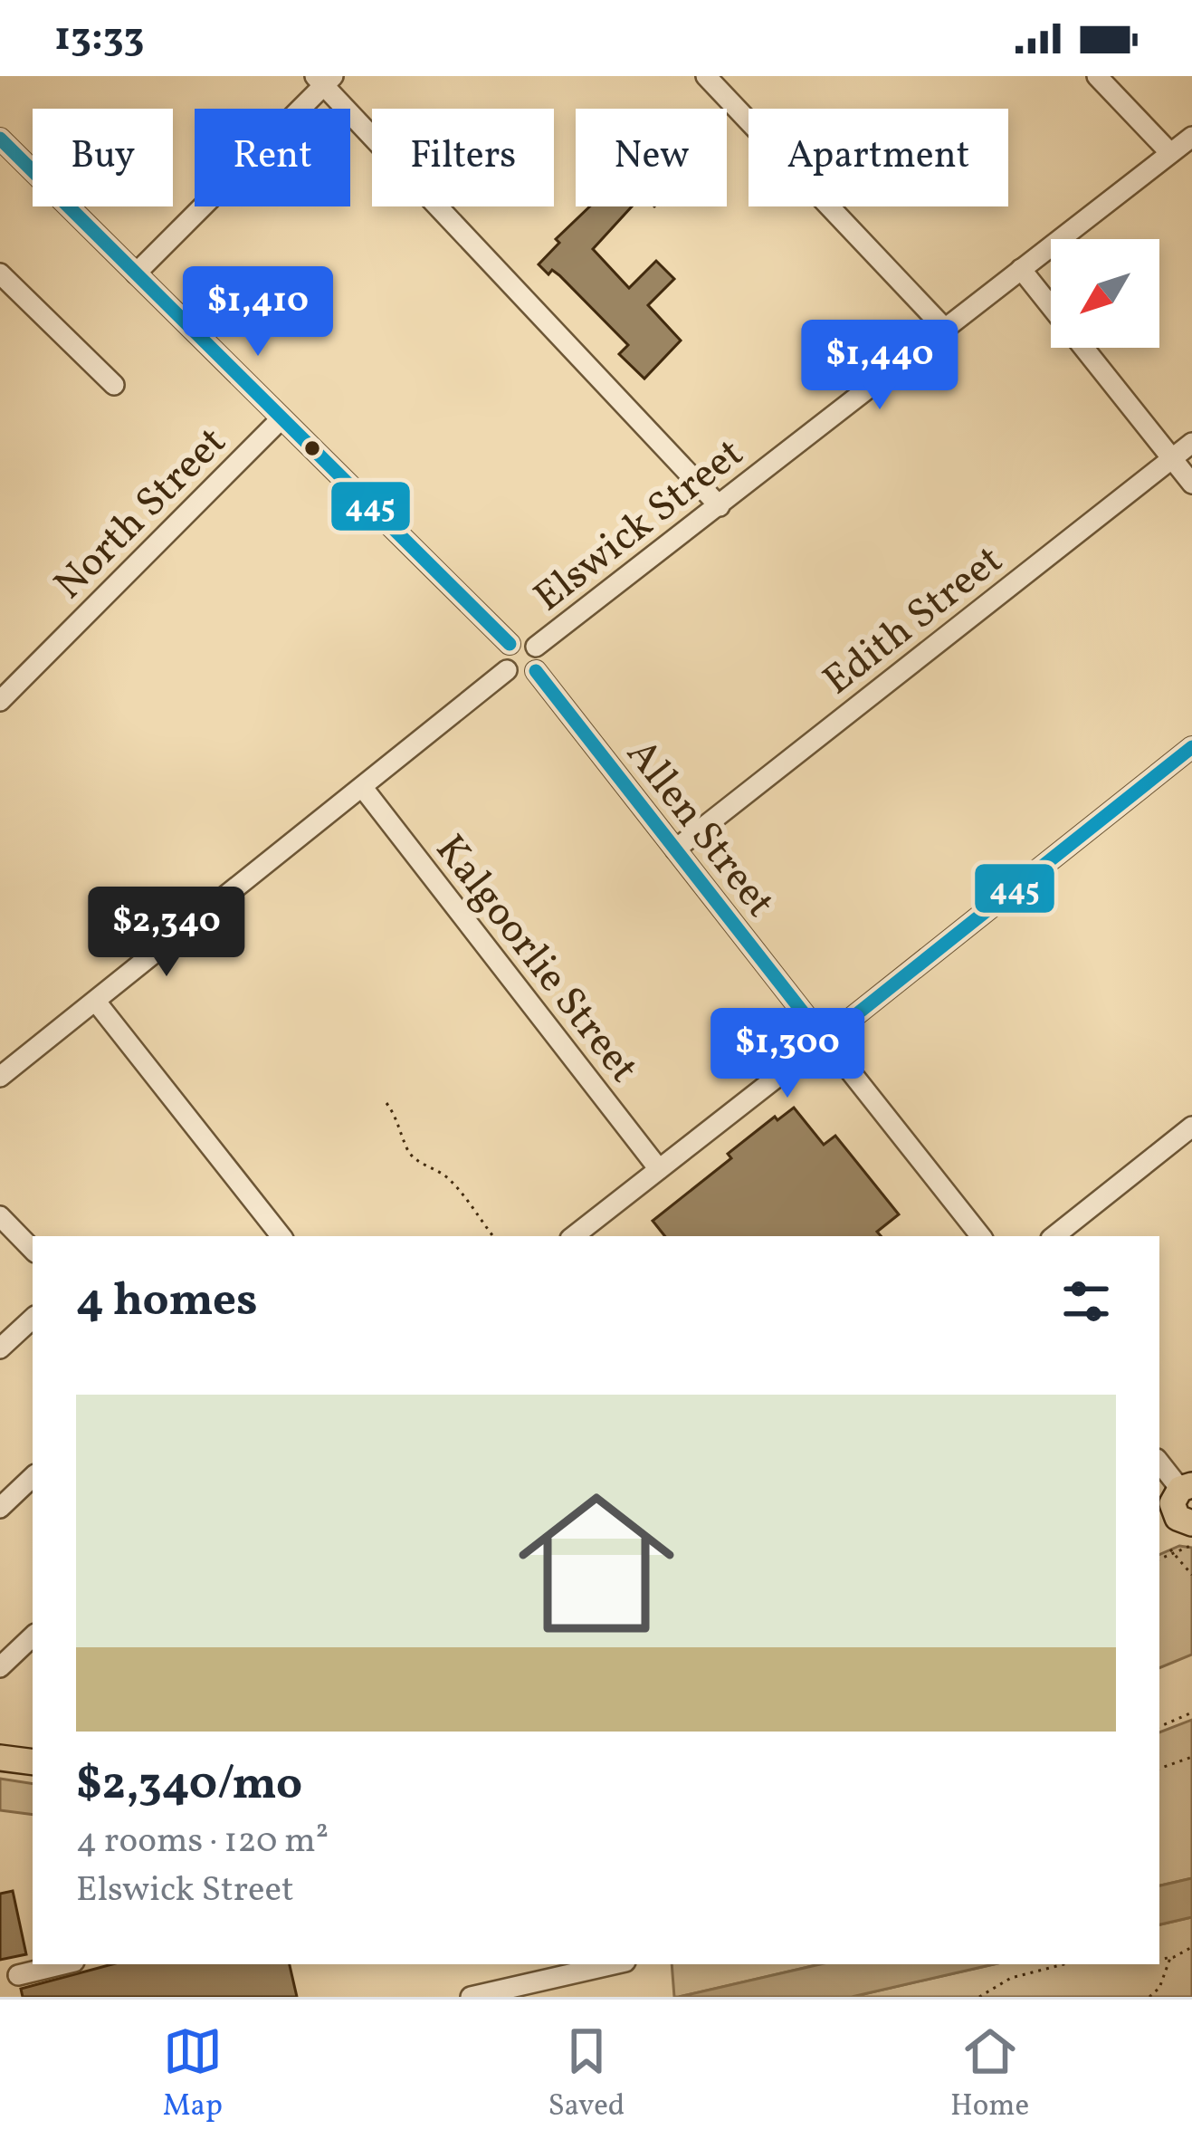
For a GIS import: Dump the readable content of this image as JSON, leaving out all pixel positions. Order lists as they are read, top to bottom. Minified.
{"streets":{"street":["North Street","Elswick Street","Edith Street","Allen Street","Kalgoorlie Street"]},"crossings":[["Elswick Street","Allen Street"],["Edith Street","Allen Street"]],"lines":["transit line 445"],"north":"bottom left","page":{"status":"13:33","chip":["Buy","Rent","Filters","New","Apartment"],"price":["$1,410","$1,440","$2,340","$1,300"],"heading":"4 homes","list":[{"name":"$2,340/mo","note":"4 rooms · 120 m² · Elswick Street"}],"tabs":["Map","Saved","Home"]}}
